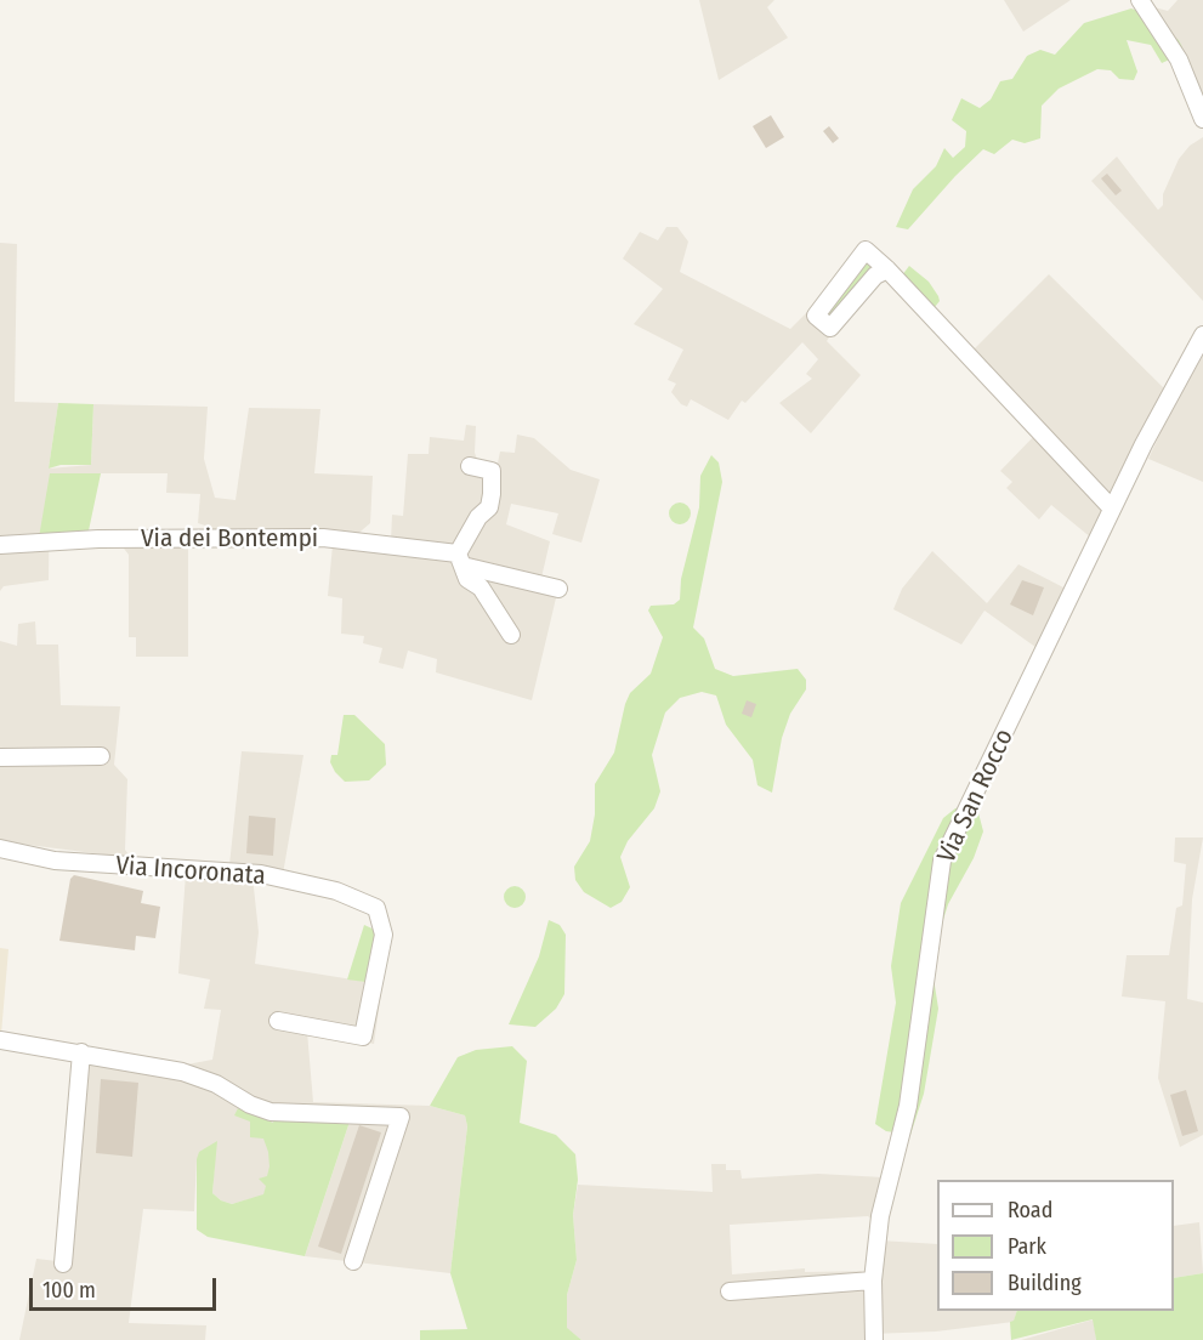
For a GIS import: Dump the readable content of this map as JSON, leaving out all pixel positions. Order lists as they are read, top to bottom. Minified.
{"streets":{"street":["Via dei Bontempi","Via San Rocco","Via Incoronata"]},"legend":["Road","Park","Building"],"scale_bar":"100 m"}
